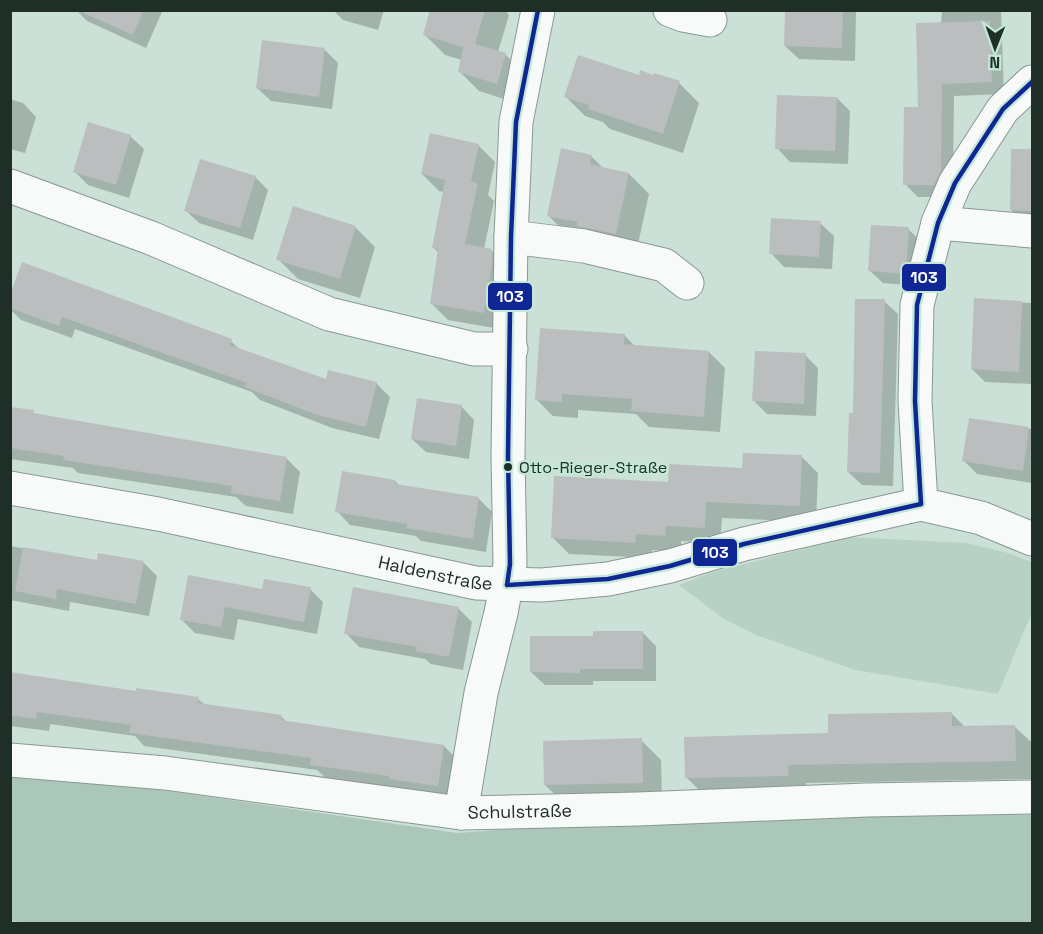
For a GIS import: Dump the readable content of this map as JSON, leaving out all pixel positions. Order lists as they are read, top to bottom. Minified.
{"streets":{"street":["Haldenstraße","Schulstraße"]},"places":["Otto-Rieger-Straße"],"lines":["transit line 103"],"north":"bottom"}
